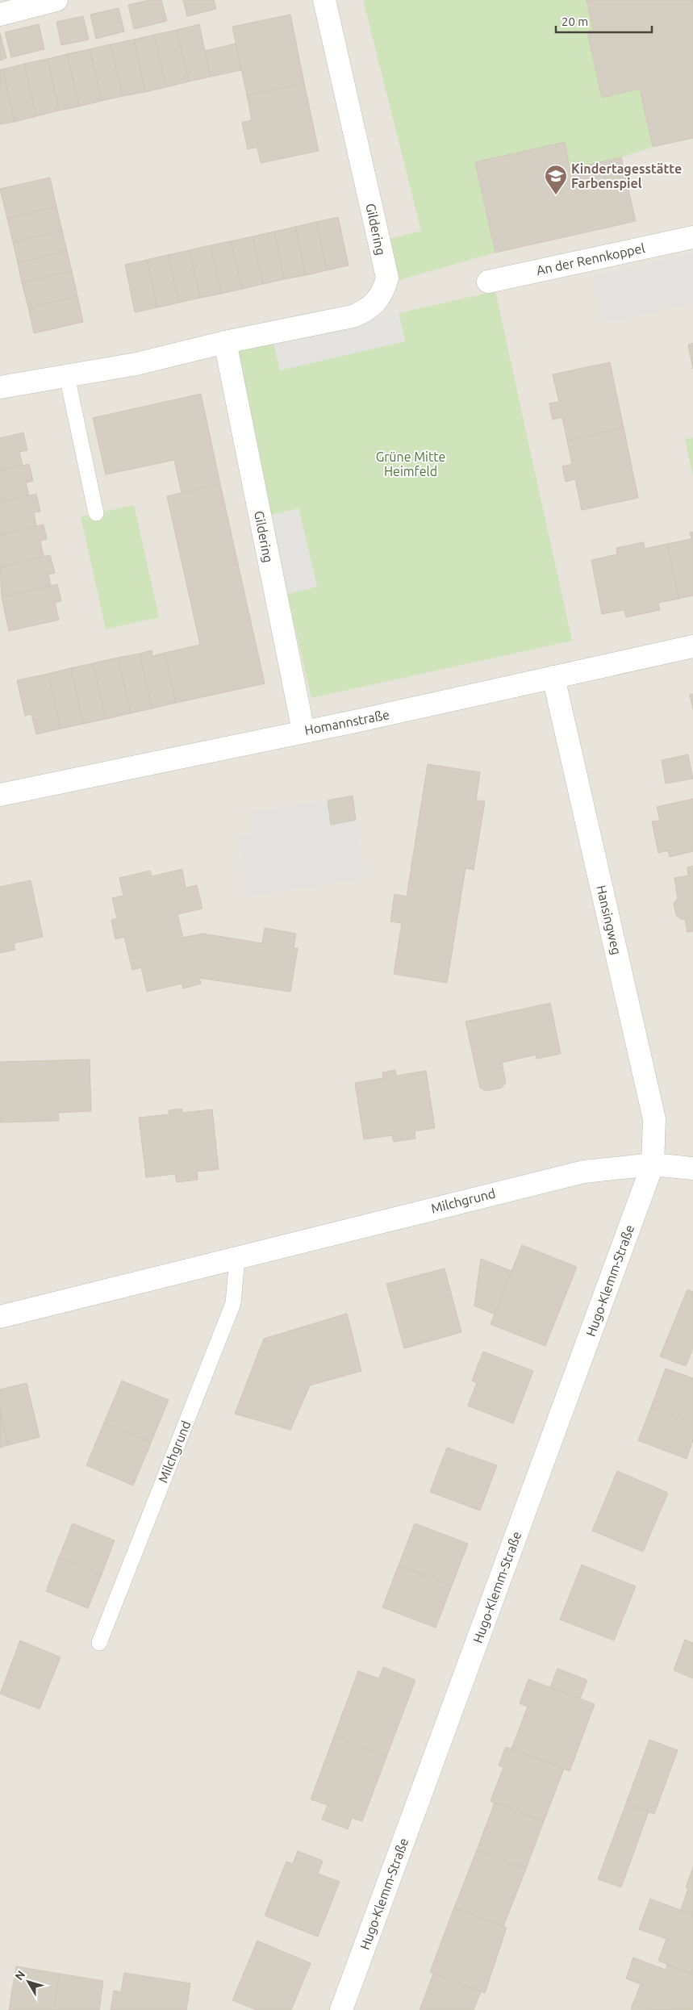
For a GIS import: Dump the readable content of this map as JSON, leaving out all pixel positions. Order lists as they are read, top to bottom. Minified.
{"streets":{"street":["Gildering","An der Rennkoppel","Homannstraße","Hansingweg","Milchgrund","Hugo-Klemm-Straße"]},"crossings":[["Gildering","Homannstraße"],["Homannstraße","Hansingweg"],["Hansingweg","Milchgrund"],["Hansingweg","Hugo-Klemm-Straße"],["Milchgrund","Hugo-Klemm-Straße"]],"parks":["Grüne Mitte Heimfeld"],"places":{"school or university":["Kindertagesstätte Farbenspiel"]},"scale_bar":"20 m","north":"top left"}
